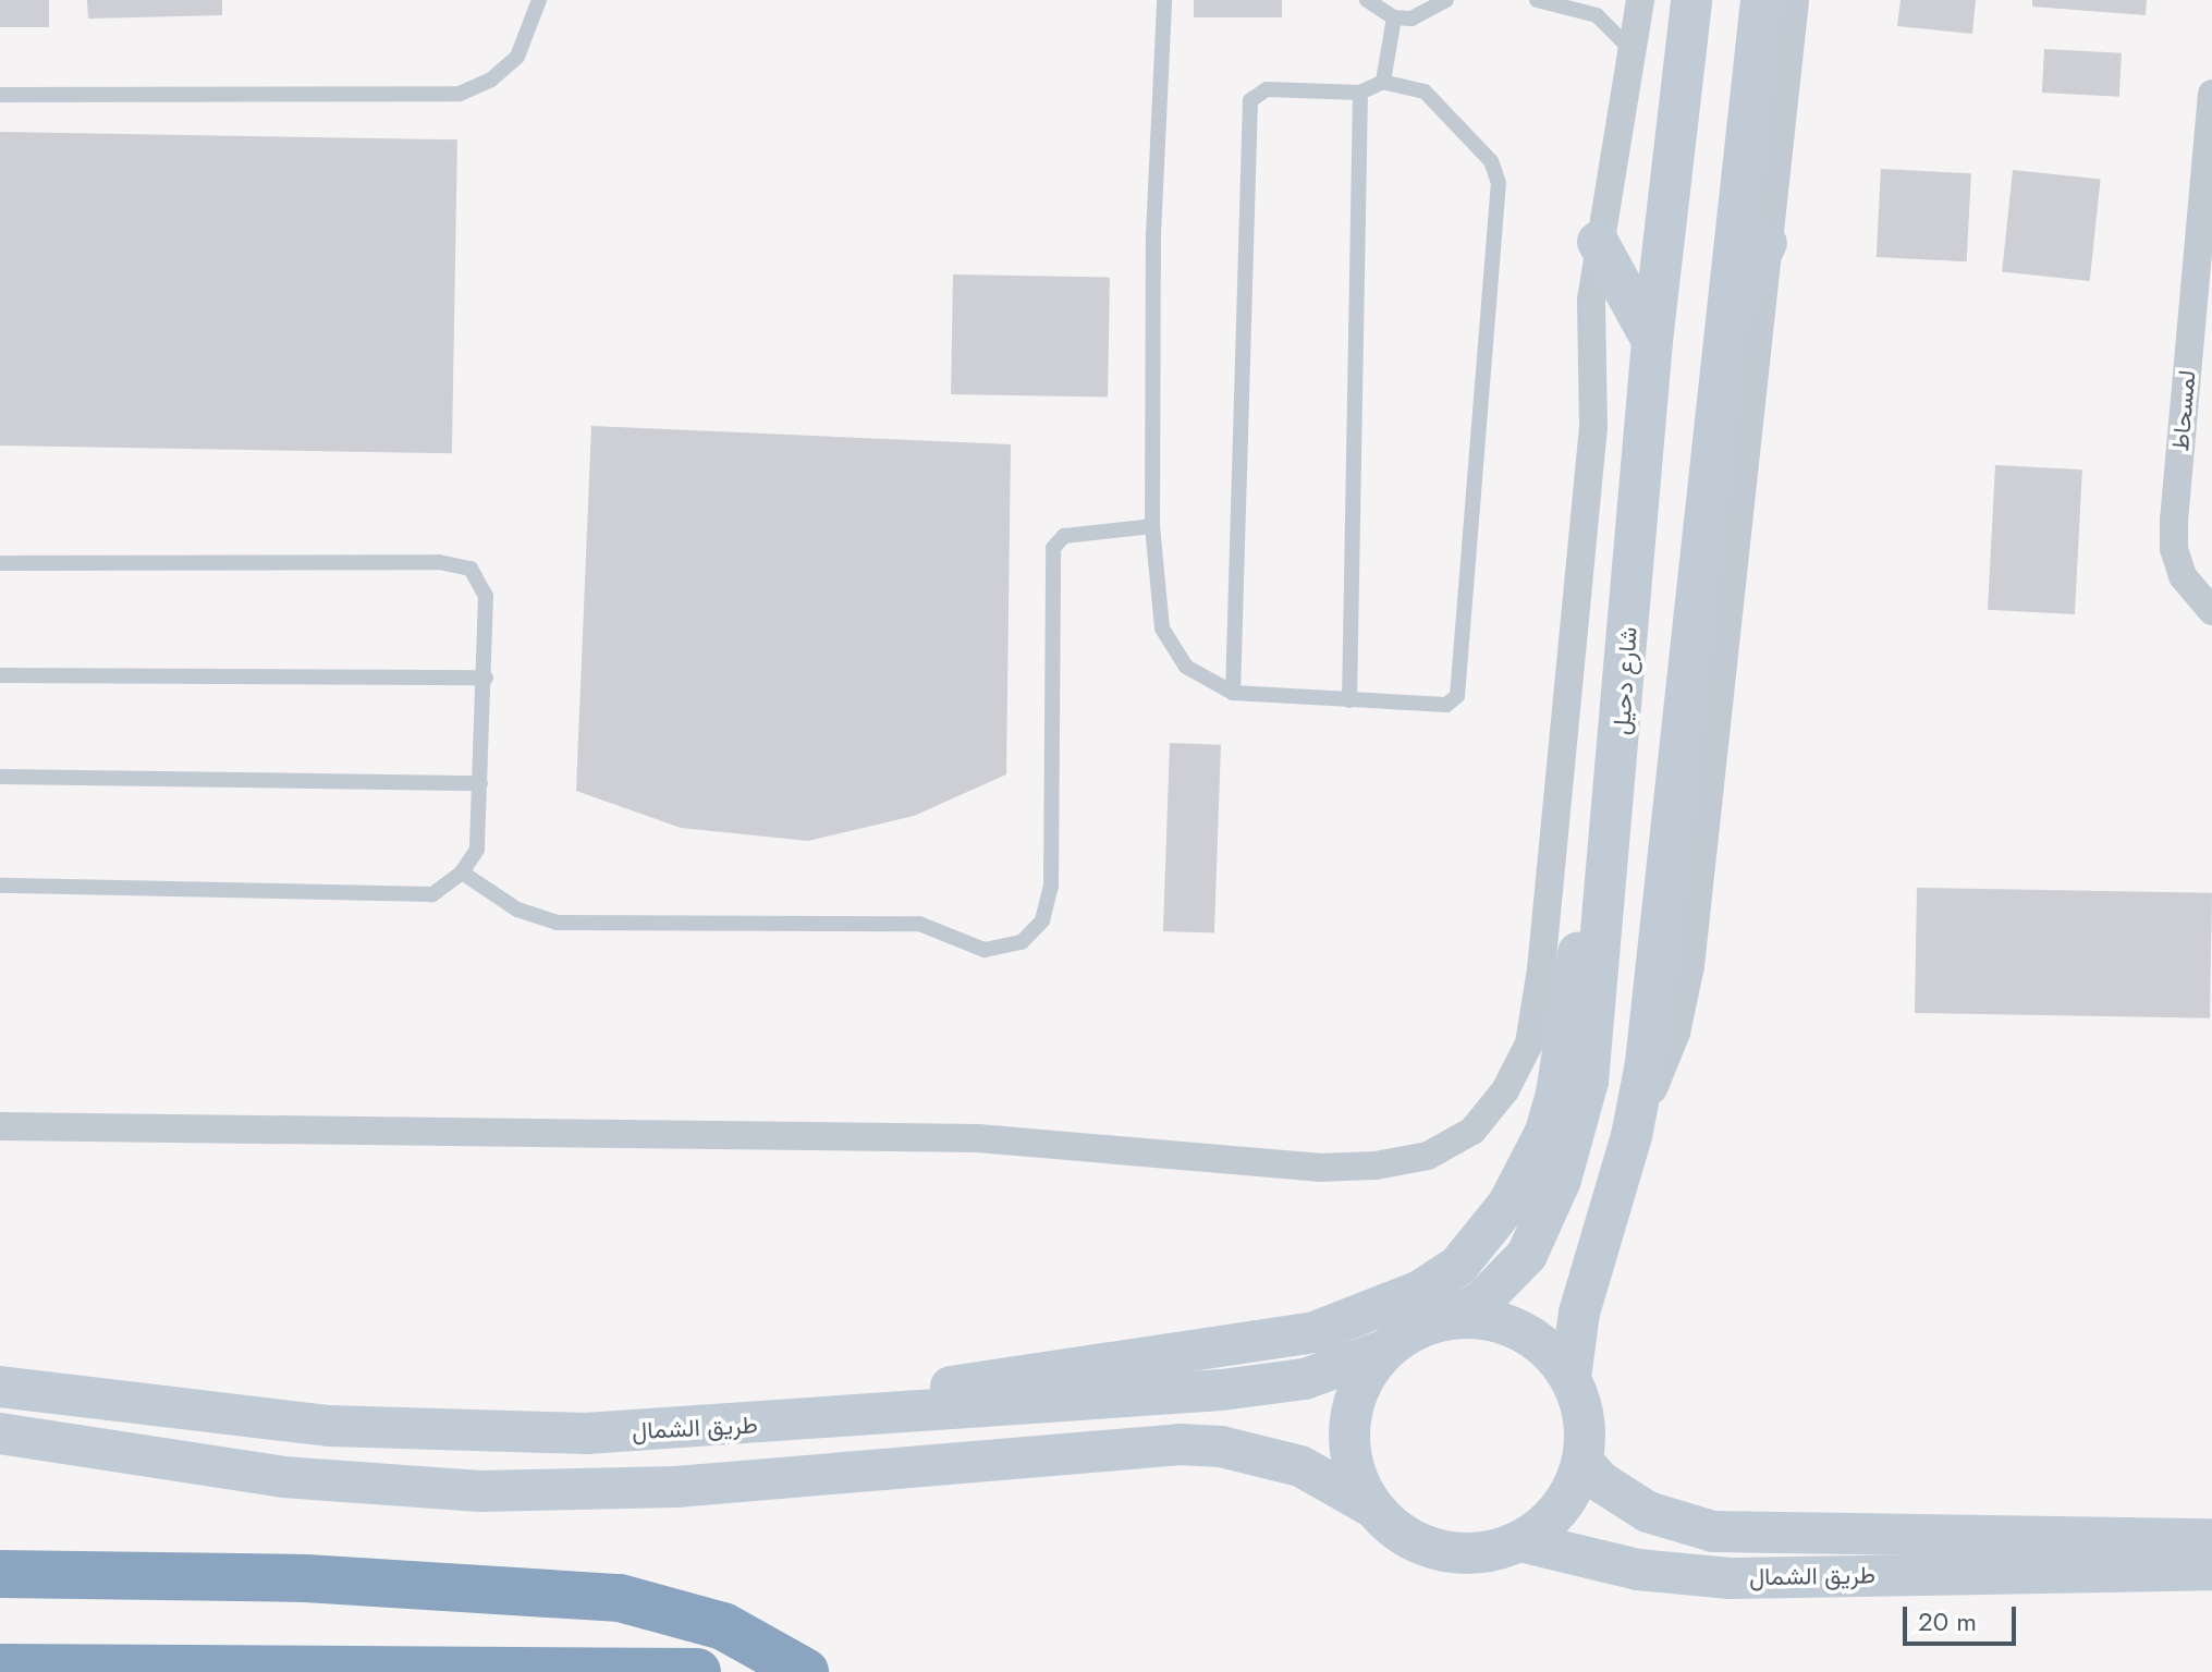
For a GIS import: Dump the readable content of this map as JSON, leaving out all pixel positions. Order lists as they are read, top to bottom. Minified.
{"streets":{"main road":["شارع دحيل","طريق الشمال"],"street":["لمسحاط"]},"crossings":[["شارع دحيل","طريق الشمال"]],"scale_bar":"20 m"}
